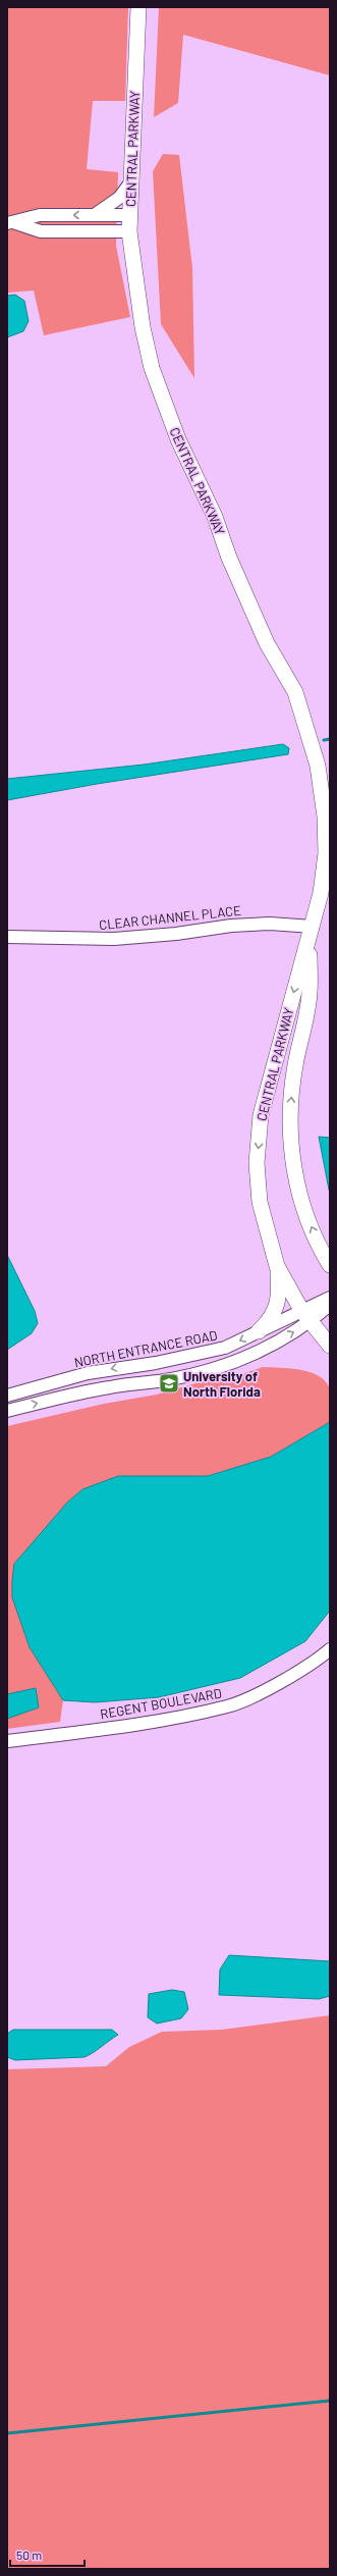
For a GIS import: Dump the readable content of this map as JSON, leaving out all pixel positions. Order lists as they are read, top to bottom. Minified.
{"streets":{"street":["CENTRAL PARKWAY","CLEAR CHANNEL PLACE","NORTH ENTRANCE ROAD","REGENT BOULEVARD"]},"crossings":[["CENTRAL PARKWAY","CLEAR CHANNEL PLACE"],["CENTRAL PARKWAY","NORTH ENTRANCE ROAD"]],"places":{"school or university":["University of North Florida"]},"scale_bar":"50 m"}
